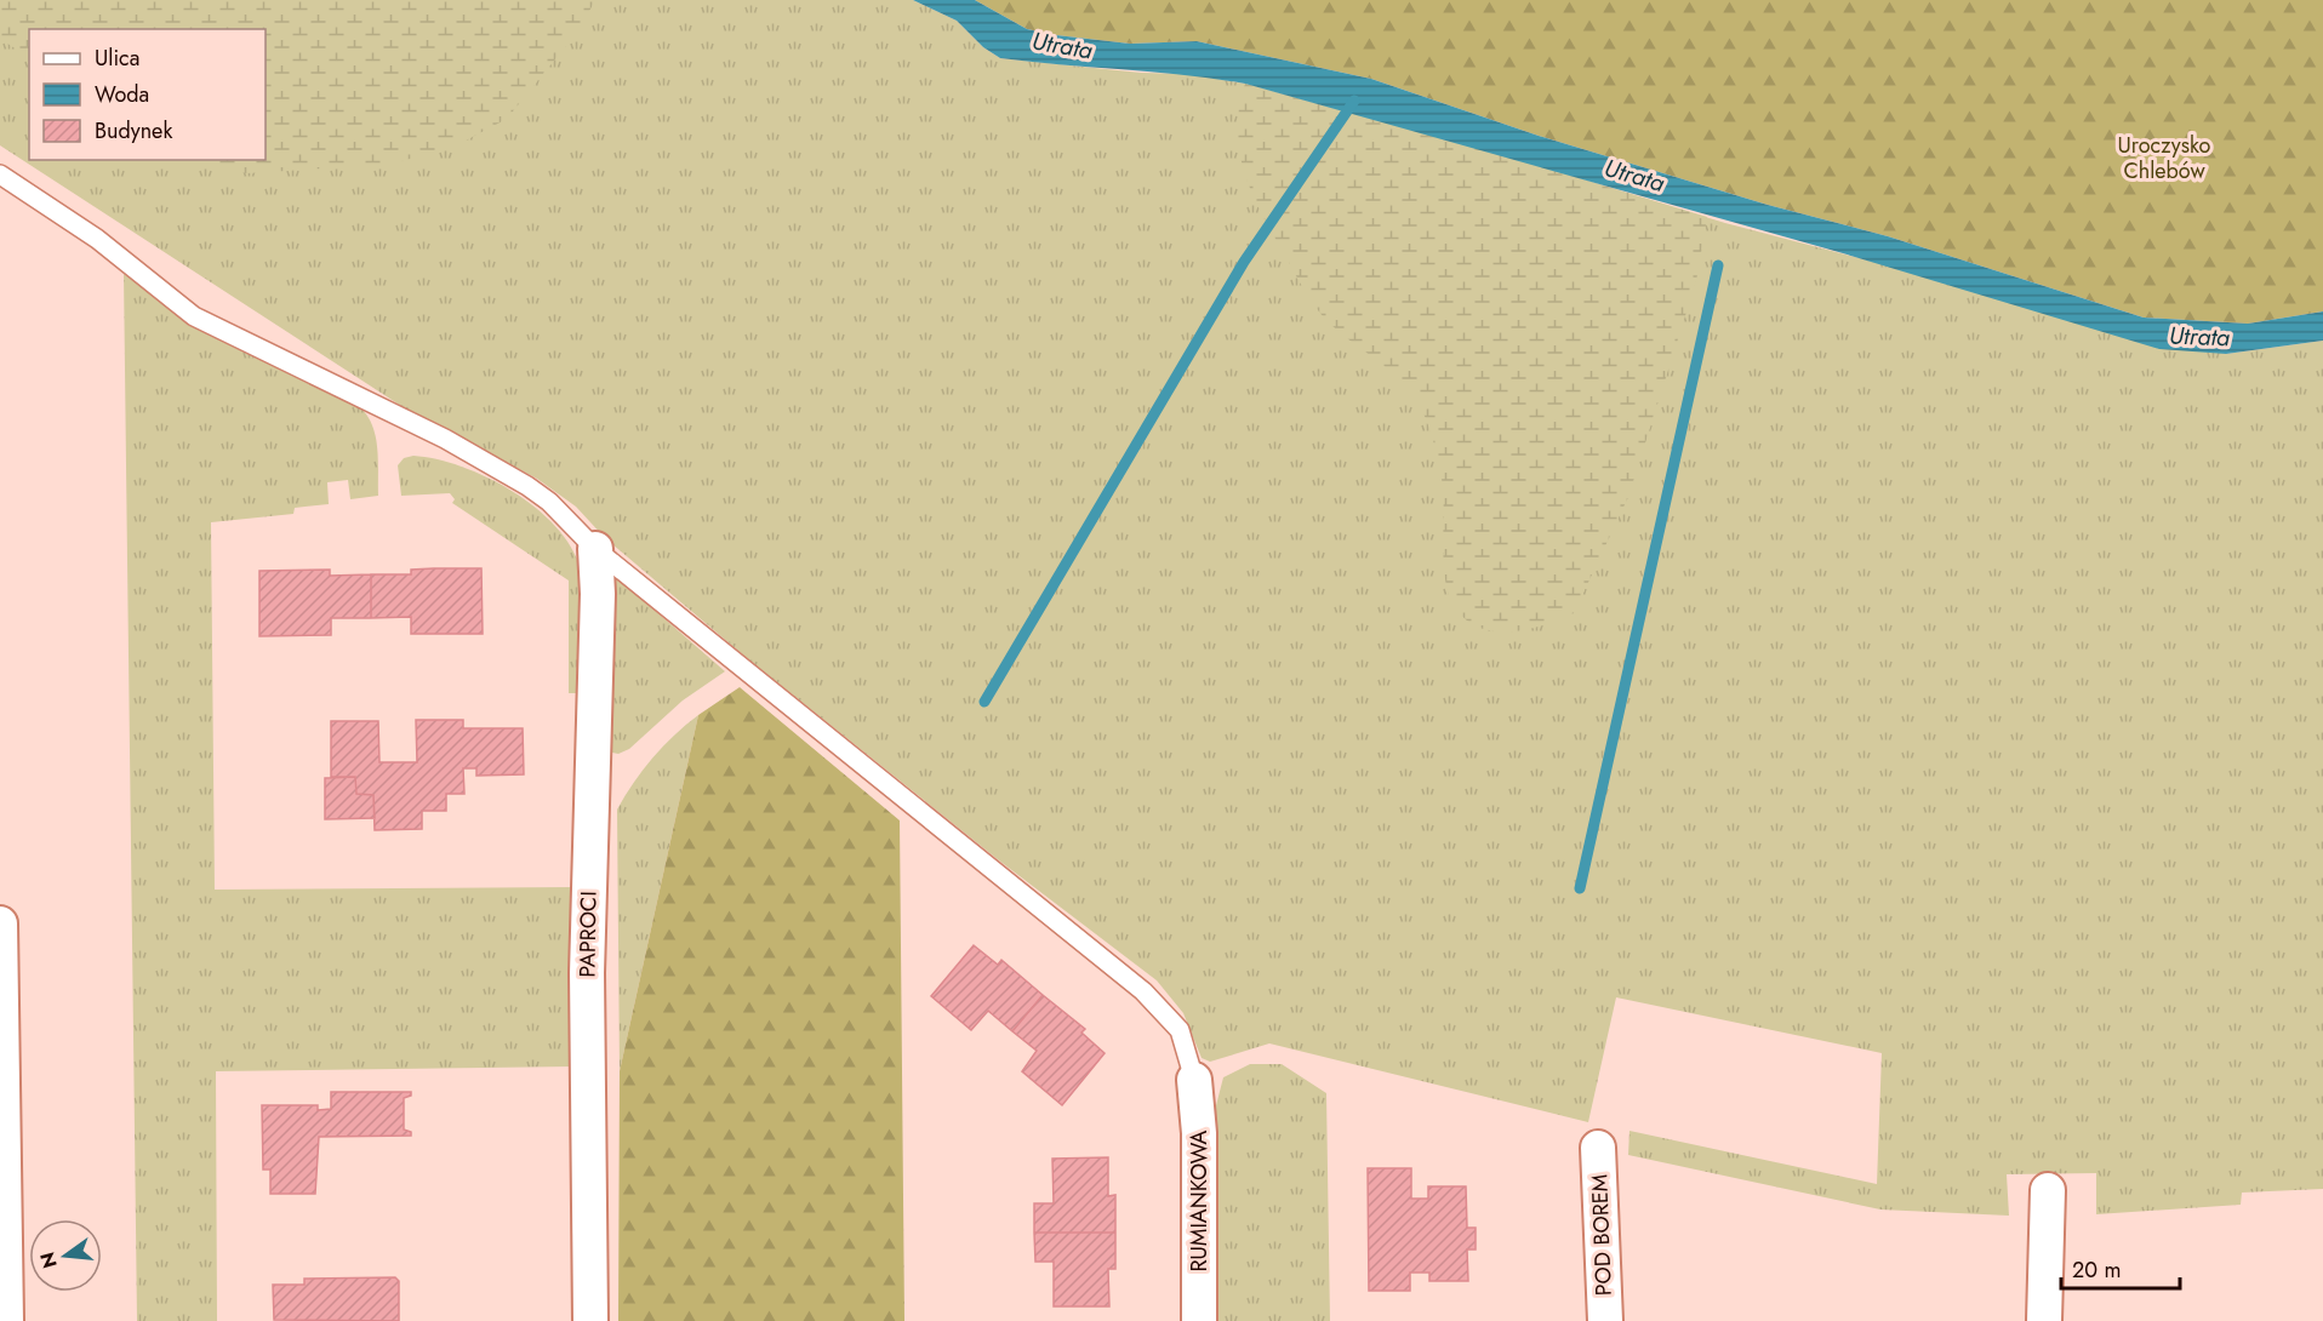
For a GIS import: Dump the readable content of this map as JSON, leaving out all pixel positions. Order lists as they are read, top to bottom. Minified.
{"streets":{"street":["PAPROCI","RUMIANKOWA","POD BOREM"]},"water":["Utrata"],"parks":["Uroczysko Chlebów"],"legend":["Ulica","Woda","Budynek"],"scale_bar":"20 m","north":"left"}
